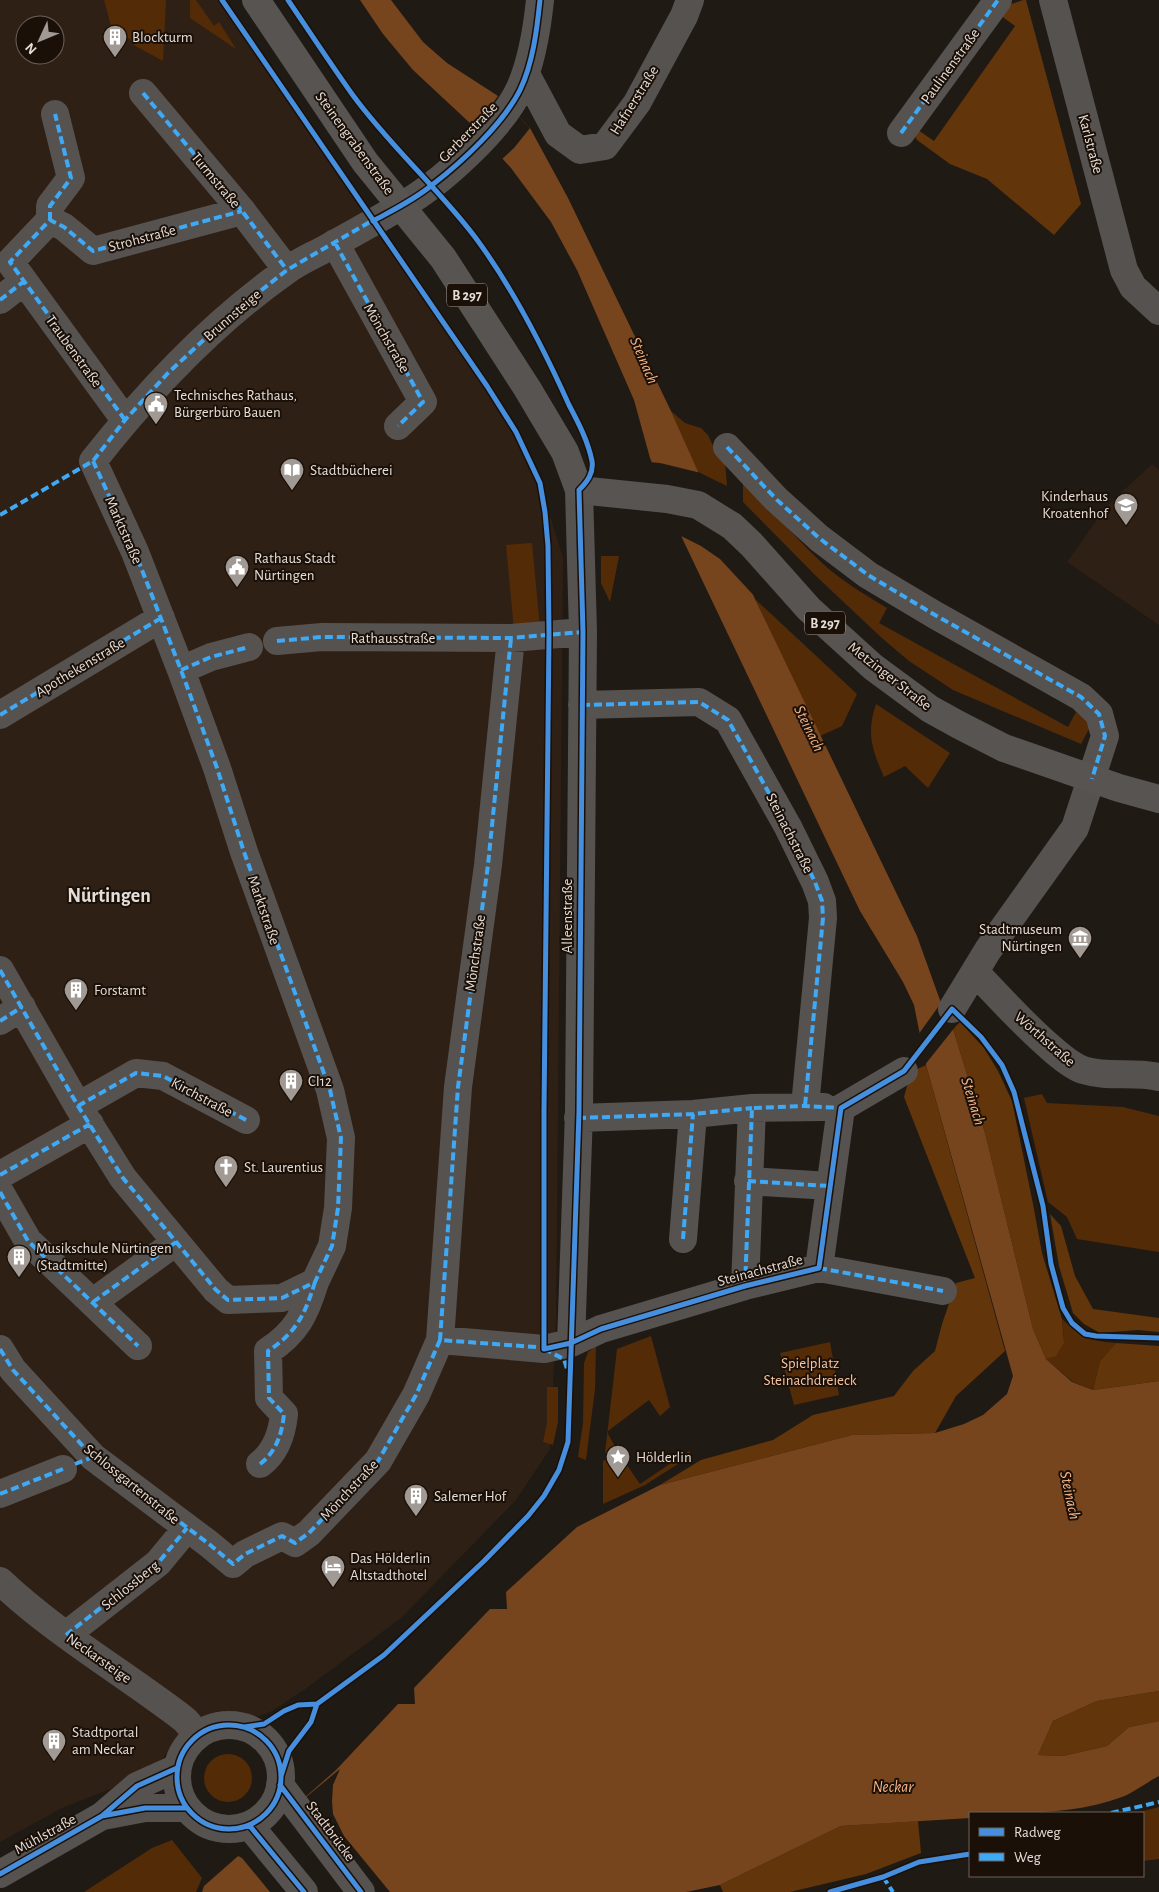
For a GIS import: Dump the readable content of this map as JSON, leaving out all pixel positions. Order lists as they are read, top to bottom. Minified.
{"streets":{"main road":["Steinengrabenstraße","B 297","Metzinger Straße"],"street":["Paulinenstraße","Hafnerstraße","Gerberstraße","Karlstraße","Turmstraße","Strohstraße","Brunnsteige","Mönchstraße","Traubenstraße","Marktstraße","Rathausstraße","Apothekenstraße","Steinachstraße","Alleenstraße","Wörthstraße","Kirchstraße","Schlossgartenstraße","Schlossberg","Neckarsteige","Stadtbrücke","Mühlstraße"]},"crossings":[["Hafnerstraße","Gerberstraße"],["Gerberstraße","Steinengrabenstraße"],["Gerberstraße","Brunnsteige"],["Steinengrabenstraße","Brunnsteige"],["Steinengrabenstraße","Metzinger Straße"],["Steinengrabenstraße","Alleenstraße"],["Turmstraße","Strohstraße"],["Turmstraße","Brunnsteige"],["Brunnsteige","Mönchstraße"],["Brunnsteige","Traubenstraße"],["Brunnsteige","Marktstraße"],["Mönchstraße","Rathausstraße"],["Mönchstraße","Schlossgartenstraße"],["Marktstraße","Apothekenstraße"],["Metzinger Straße","Alleenstraße"],["Steinachstraße","Alleenstraße"],["Schlossgartenstraße","Schlossberg"],["Schlossberg","Neckarsteige"],["Neckarsteige","Stadtbrücke"],["Neckarsteige","Mühlstraße"],["Stadtbrücke","Mühlstraße"]],"districts":["Nürtingen"],"water":["Steinach","Neckar"],"parks":["Spielplatz Steinachdreieck"],"places":{"building":["Blockturm","Forstamt","CI12","Musikschule Nürtingen (Stadtmitte)","Salemer Hof","Stadtportal am Neckar"],"public building":["Technisches Rathaus, Bürgerbüro Bauen","Rathaus Stadt Nürtingen"],"library":["Stadtbücherei"],"school or university":["Kinderhaus Kroatenhof"],"museum":["Stadtmuseum Nürtingen"],"church":["St. Laurentius"],"place":["Hölderlin"],"hotel":["Das Hölderlin Altstadthotel"]},"legend":["Radweg","Weg"],"north":"bottom left"}
